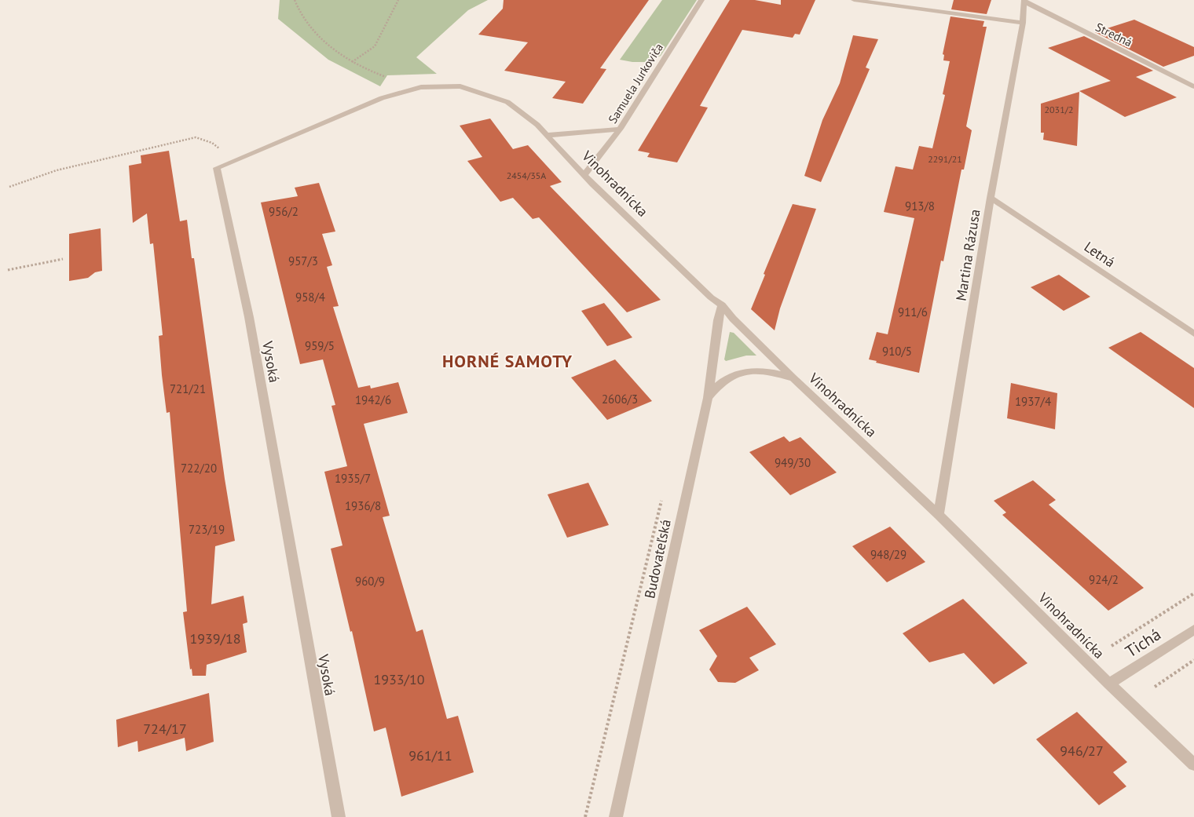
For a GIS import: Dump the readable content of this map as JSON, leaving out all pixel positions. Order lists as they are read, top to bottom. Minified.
{"streets":{"street":["Stredná","Samuela Jurkoviča","Vinohradnícka","Letná","Martina Rázusa","Vysoká","Budovateľská","Tichá"]},"crossings":[["Stredná","Martina Rázusa"],["Samuela Jurkoviča","Vinohradnícka"],["Vinohradnícka","Martina Rázusa"],["Vinohradnícka","Vysoká"],["Vinohradnícka","Budovateľská"],["Vinohradnícka","Tichá"],["Letná","Martina Rázusa"]],"districts":["HORNÉ SAMOTY"],"house_numbers":["2031/2","2291/21","2454/35A","913/8","956/2","957/3","958/4","911/6","959/5","910/5","721/21","2606/3","1942/6","1937/4","949/30","722/20","1935/7","1936/8","723/19","948/29","924/2","960/9","1939/18","1933/10","724/17","946/27","961/11"]}
